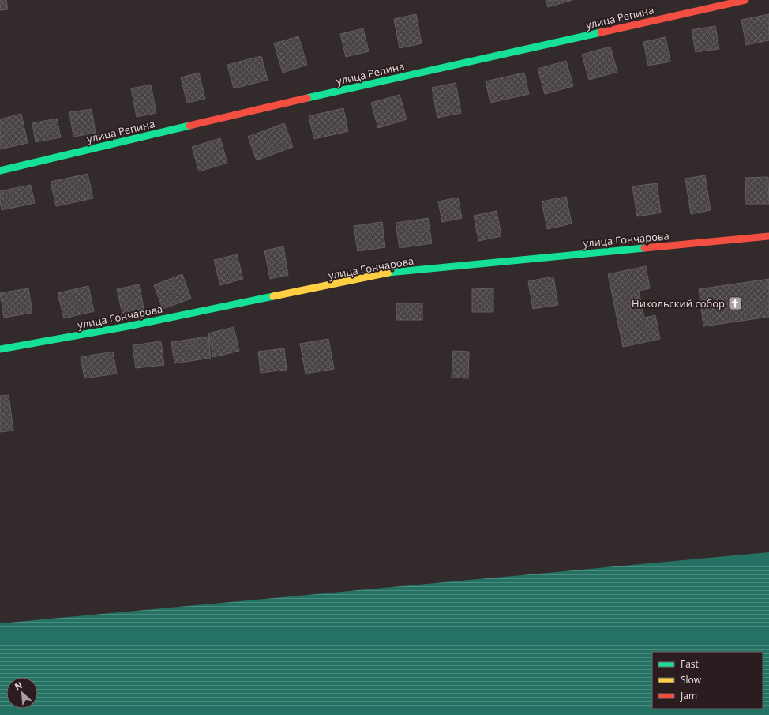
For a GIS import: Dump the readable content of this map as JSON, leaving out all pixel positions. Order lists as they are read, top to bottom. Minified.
{"streets":{"street":["улица Репина","улица Гончарова"]},"places":{"church":["Никольский собор"]},"legend":["Fast","Slow","Jam"],"north":"top left"}
